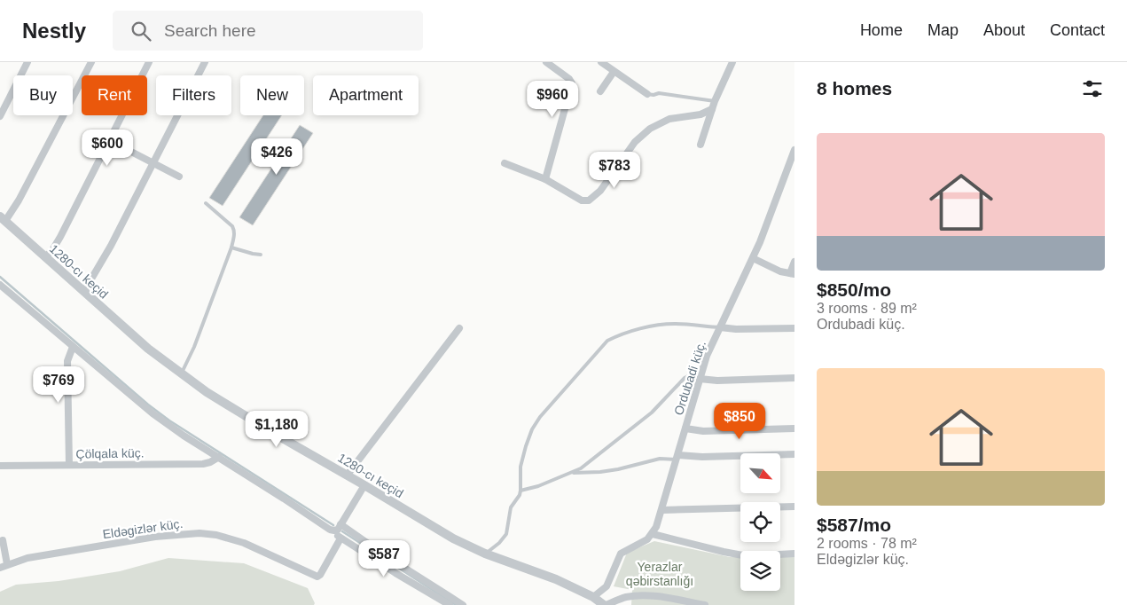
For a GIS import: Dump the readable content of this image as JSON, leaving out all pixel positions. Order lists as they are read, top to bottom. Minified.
{"streets":{"street":["1280-cı keçid","Ordubadi küç.","Çölqala küç.","Eldəgizlər küç."]},"parks":["Yerazlar qəbirstanlığı"],"north":"bottom right","page":{"header":"Nestly","search":"Search here","nav":["Home","Map","About","Contact"],"heading":"8 homes","chip":["Buy","Rent","Filters","New","Apartment"],"price":["$960","$600","$426","$783","$769","$850","$1,180","$587"],"list":[{"name":"$850/mo","note":"3 rooms · 89 m² · Ordubadi küç."},{"name":"$587/mo","note":"2 rooms · 78 m² · Eldəgizlər küç."}]}}
